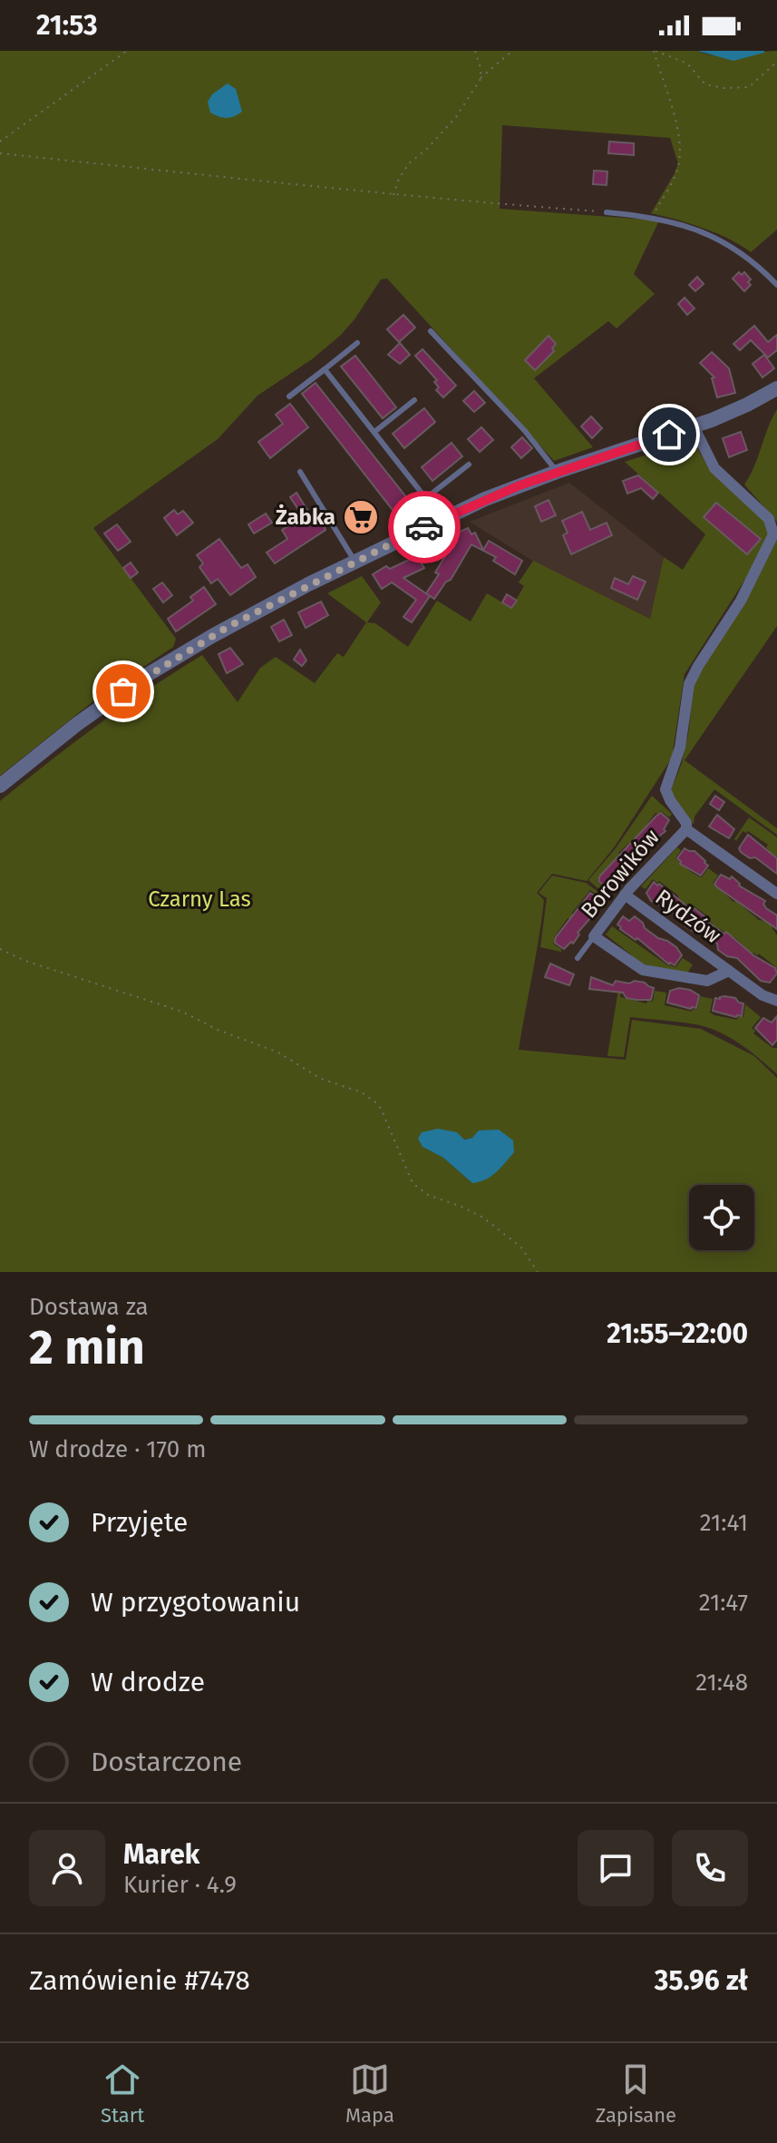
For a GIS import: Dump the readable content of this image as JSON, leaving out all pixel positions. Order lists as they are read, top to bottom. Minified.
{"streets":{"street":["Borowików","Rydzów"]},"crossings":[["Borowików","Rydzów"]],"parks":["Czarny Las"],"places":{"supermarket":["Żabka"]},"page":{"status":"21:53","heading":["2 min","Dostawa za","21:55–22:00"],"panel":["Marek","Kurier · 4.9","Zamówienie #7478","35.96 zł"],"bar":"W drodze · 170 m","list":[["Przyjęte","21:41"],["W przygotowaniu","21:47"],["W drodze","21:48"],"Dostarczone"],"tabs":["Start","Mapa","Zapisane"]}}
